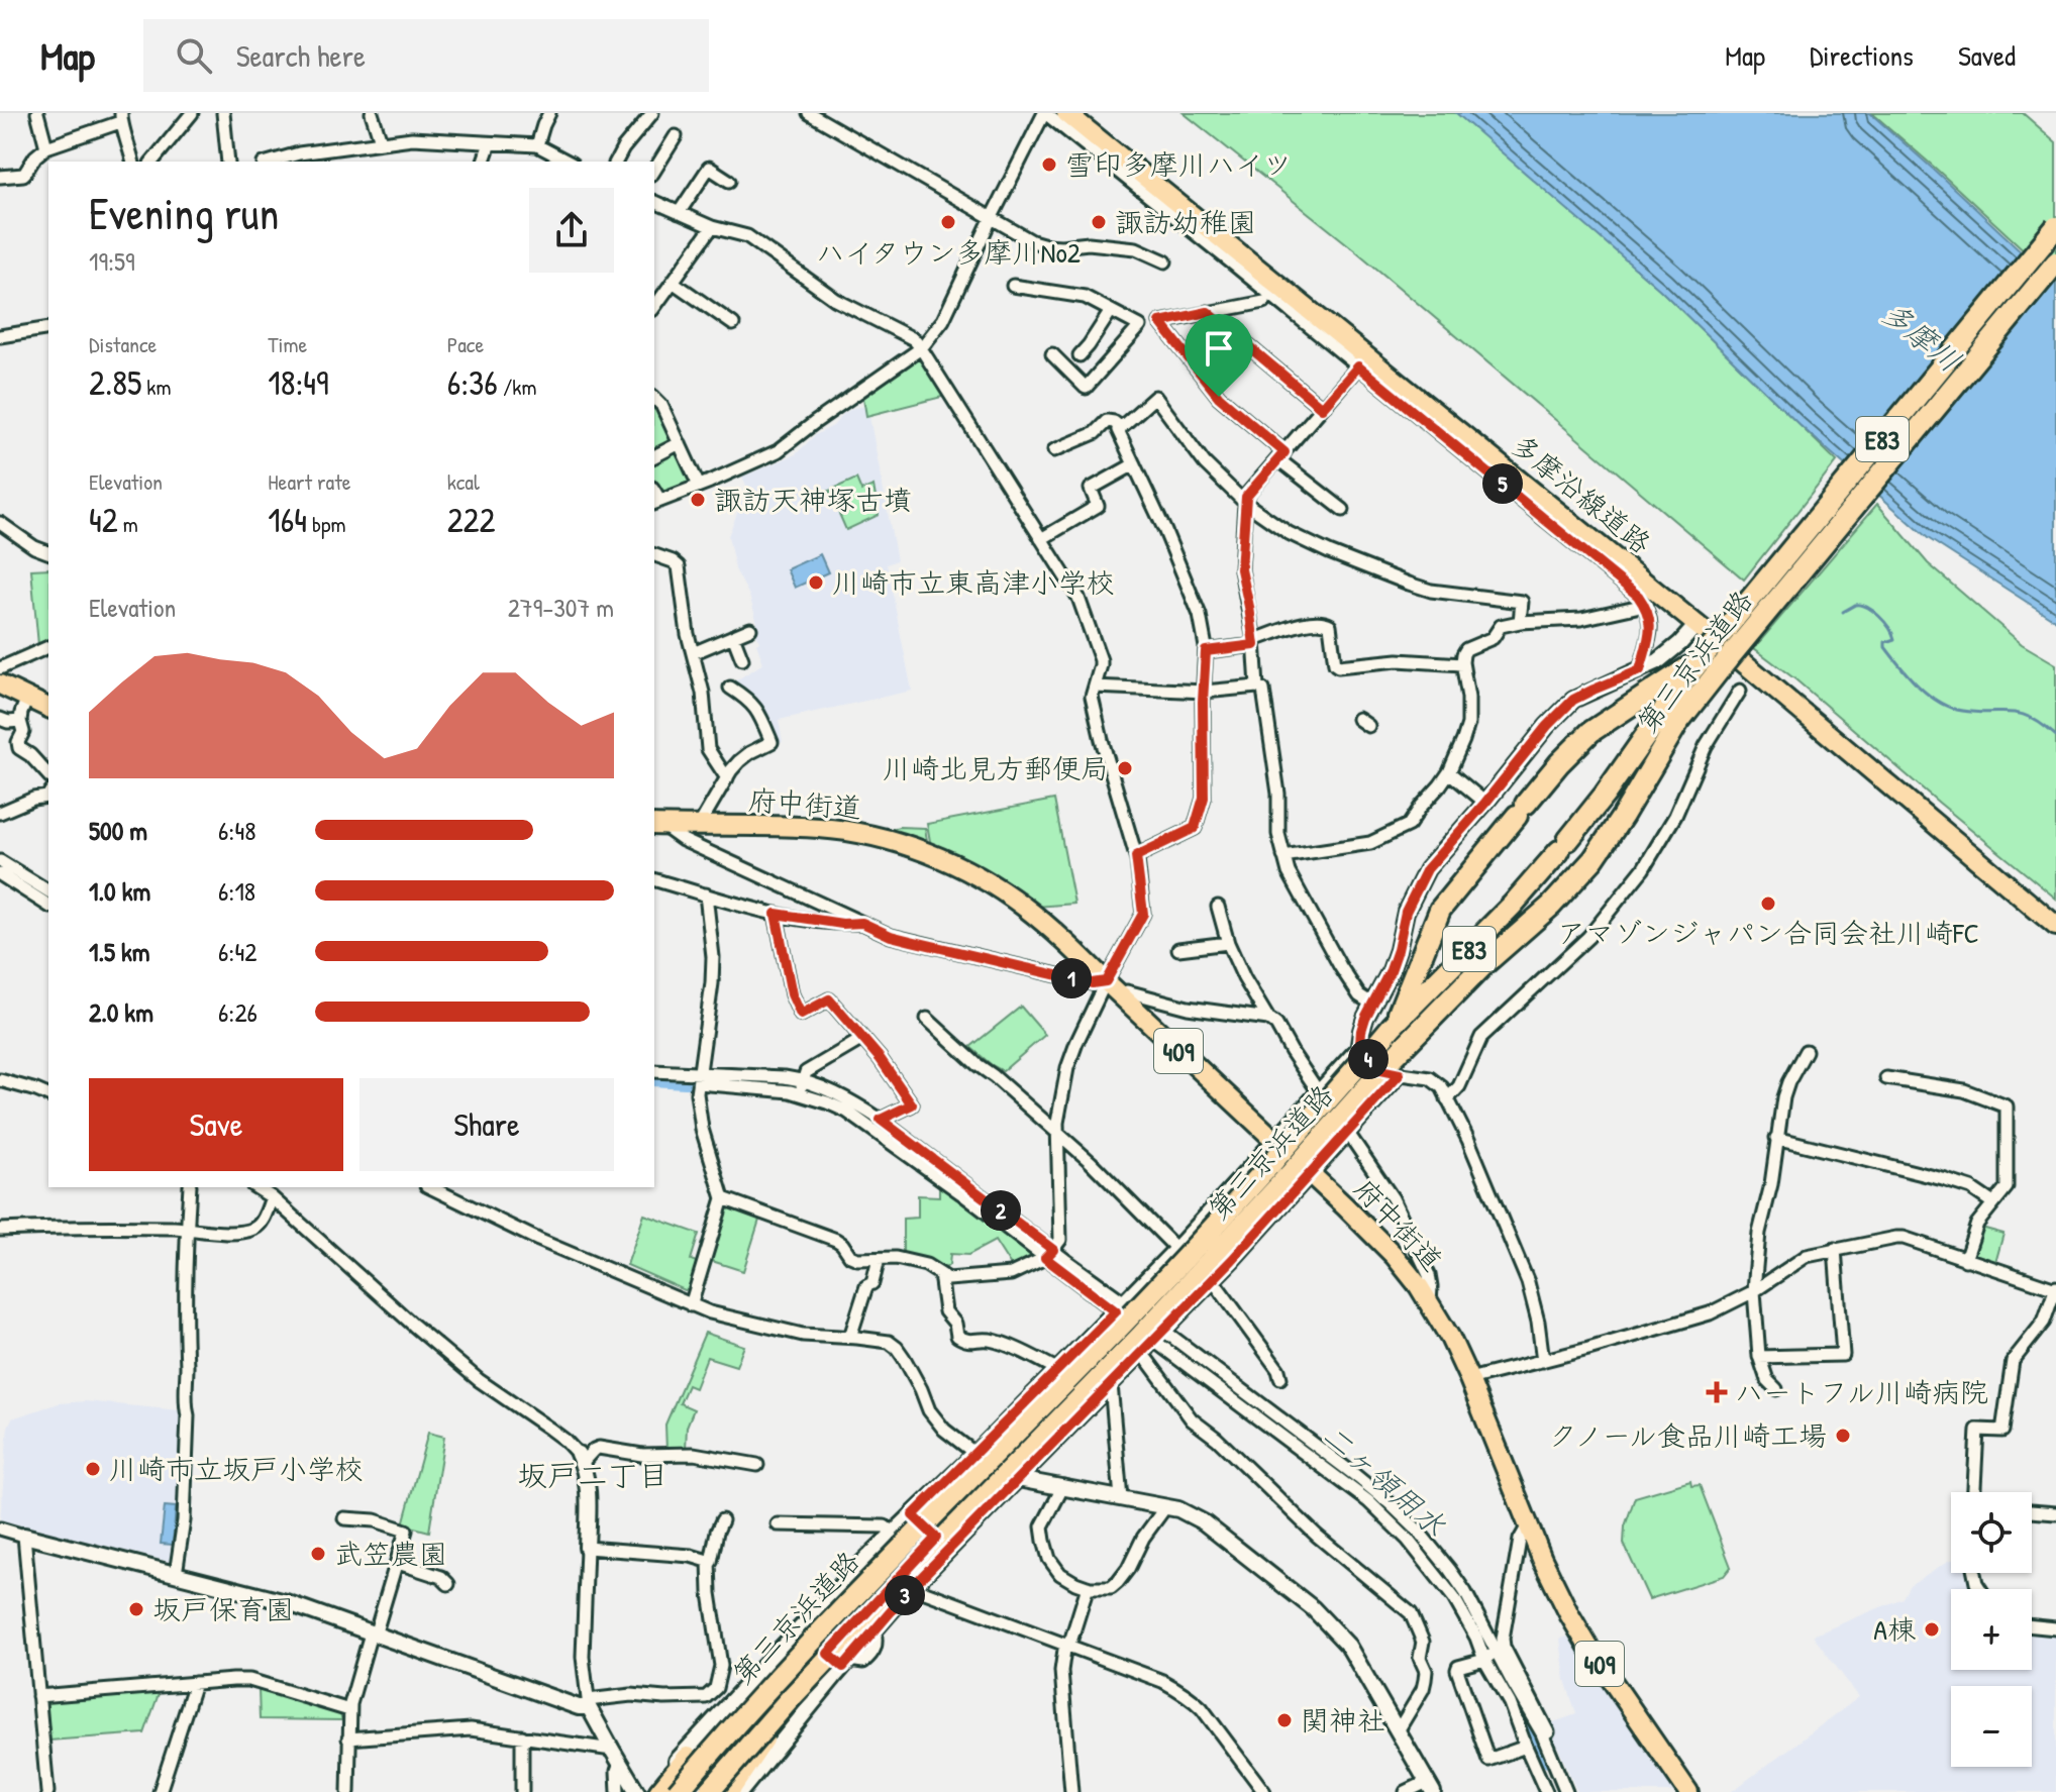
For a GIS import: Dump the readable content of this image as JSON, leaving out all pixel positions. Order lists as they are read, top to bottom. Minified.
{"streets":{"highway":["E83","第三京浜道路"],"main road":["多摩沿線道路","府中街道","409"]},"districts":["坂戸二丁目"],"water":["多摩川","二ヶ領用水"],"places":{"other":["雪印多摩川ハイツ","ハイタウン多摩川No2","諏訪幼稚園","諏訪天神塚古墳","川崎市立東高津小学校","川崎北見方郵便局","アマゾンジャパン合同会社川崎FC","クノール食品川崎工場","川崎市立坂戸小学校","武笠農園","坂戸保育園","A棟","関神社"],"health":["ハートフル川崎病院"]},"page":{"header":"Map","search":"Search here","nav":["Map","Directions","Saved"],"heading":["Evening run","19:59"],"stats":[["Distance","2.85 km"],["Time","18:49"],["Pace","6:36 /km"],["Elevation","42 m"],["Heart rate","164 bpm"],["kcal","222"]],"pins":["5","1","4","2","3"],"chart":["Elevation","279–307 m"],"list":[{"name":"500 m","note":"6:48"},{"name":"1.0 km","note":"6:18"},{"name":"1.5 km","note":"6:42"},{"name":"2.0 km","note":"6:26"}],"buttons":["Save","Share"],"map_buttons":["+","−"]}}
